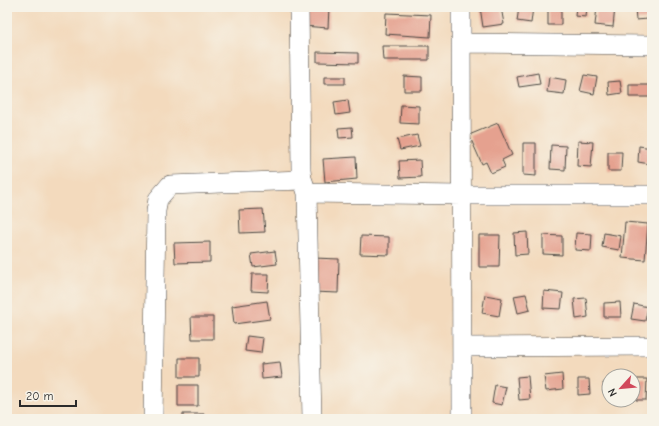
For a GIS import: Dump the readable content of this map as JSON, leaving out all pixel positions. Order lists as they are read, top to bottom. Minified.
{"scale_bar":"20 m","north":"bottom left"}
